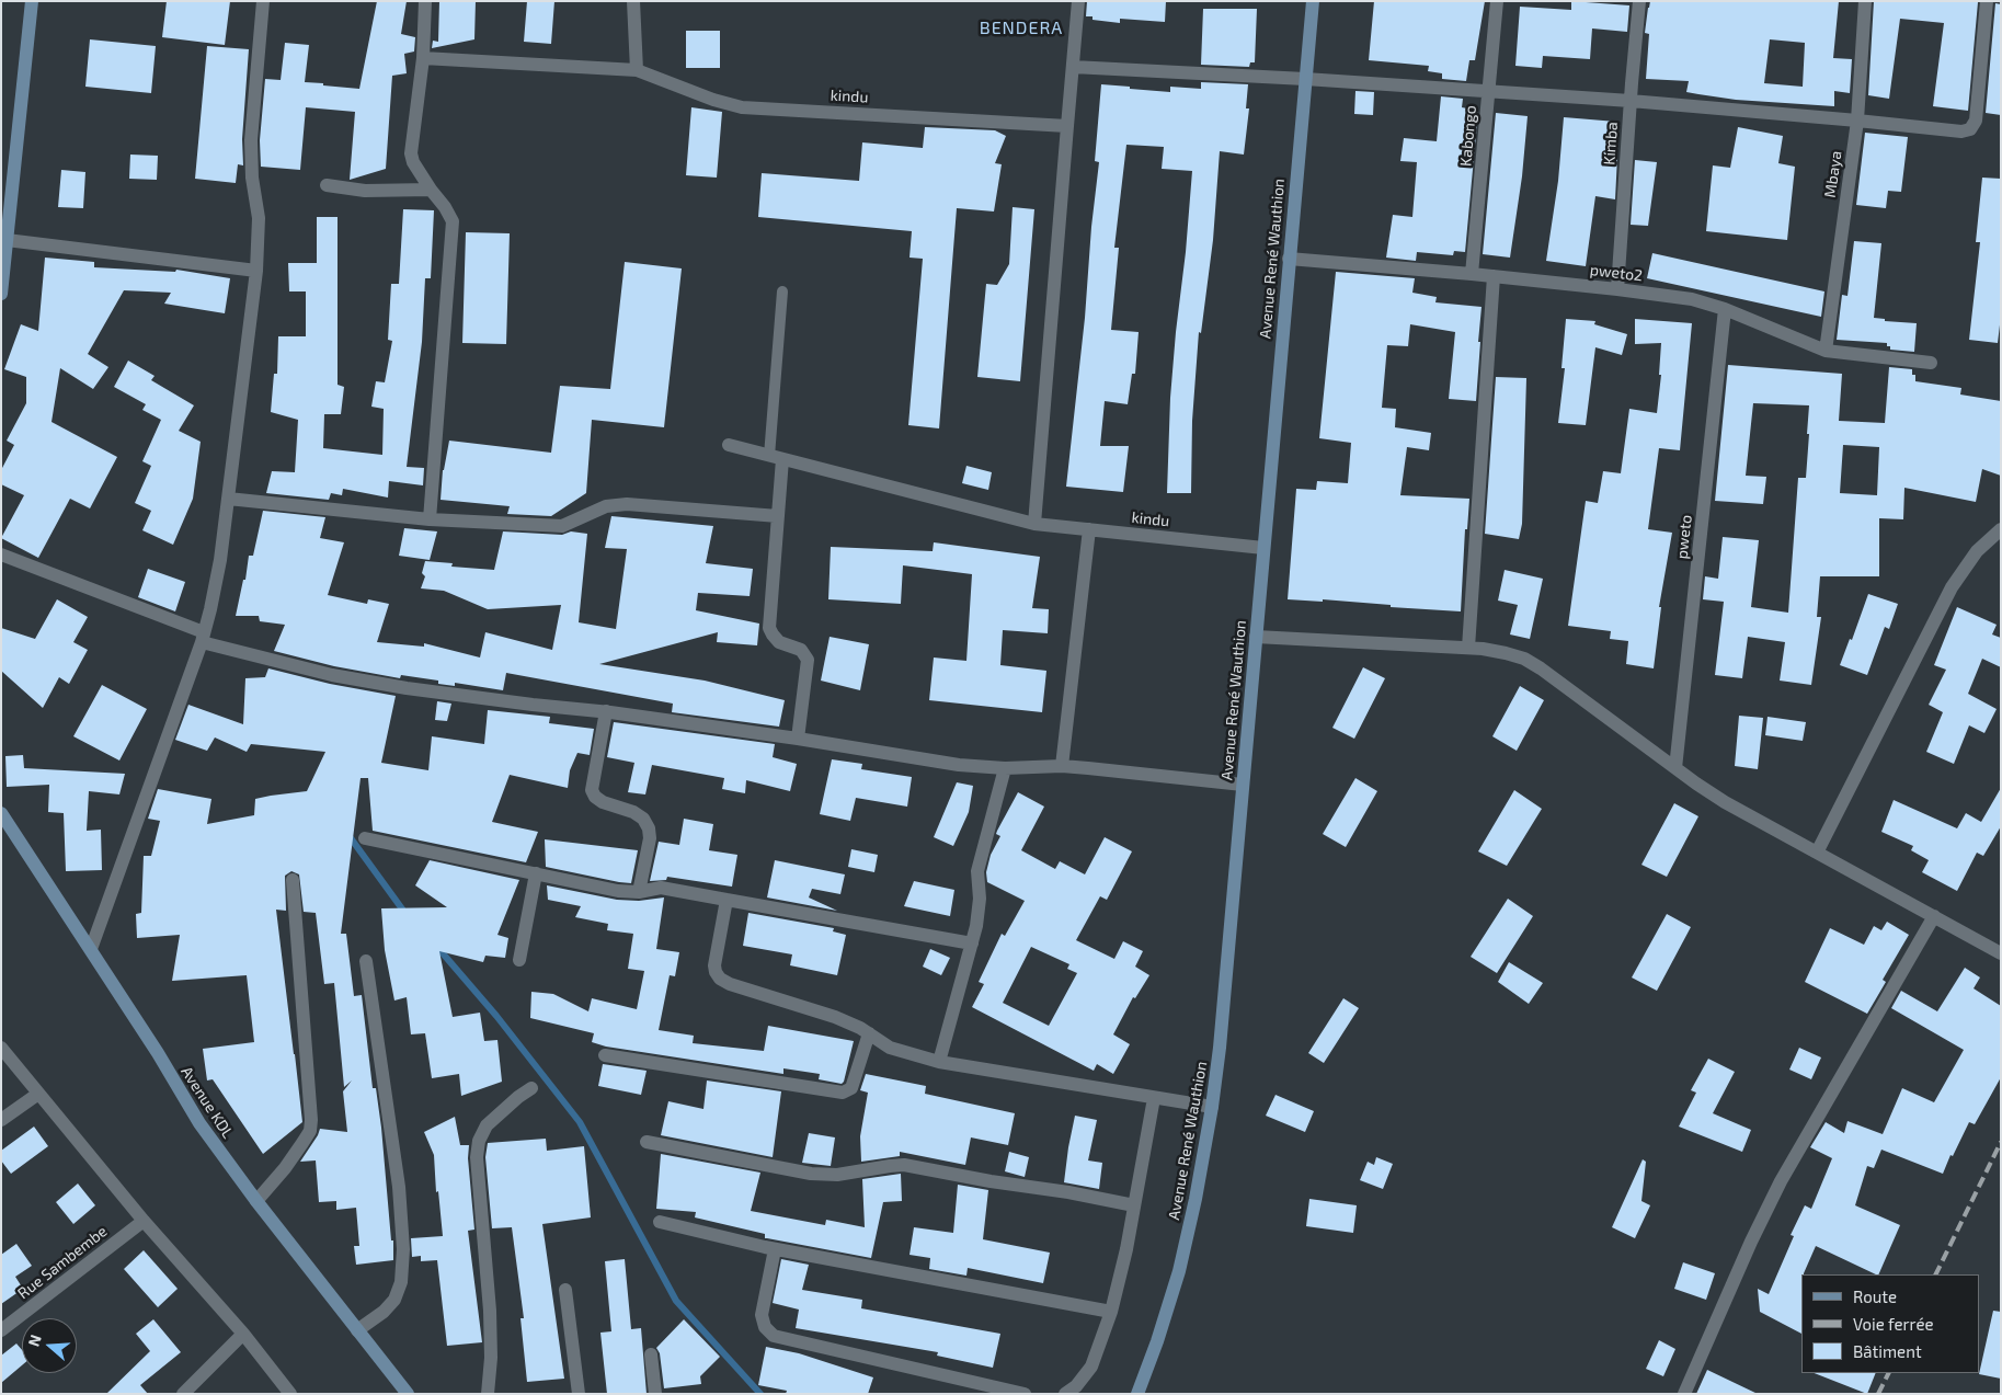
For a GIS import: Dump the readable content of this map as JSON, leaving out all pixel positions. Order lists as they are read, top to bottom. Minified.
{"streets":{"street":["kindu","Kabongo","Kimba","Mbaya","Avenue René Wauthion","pweto2","pweto","Avenue KDL","Rue Sambembe"]},"crossings":[["kindu","Avenue René Wauthion"],["Kabongo","pweto2"],["Kimba","pweto2"],["Mbaya","pweto2"],["Avenue René Wauthion","pweto2"],["pweto2","pweto"]],"districts":["BENDERA"],"legend":["Route","Voie ferrée","Bâtiment"],"north":"left"}
